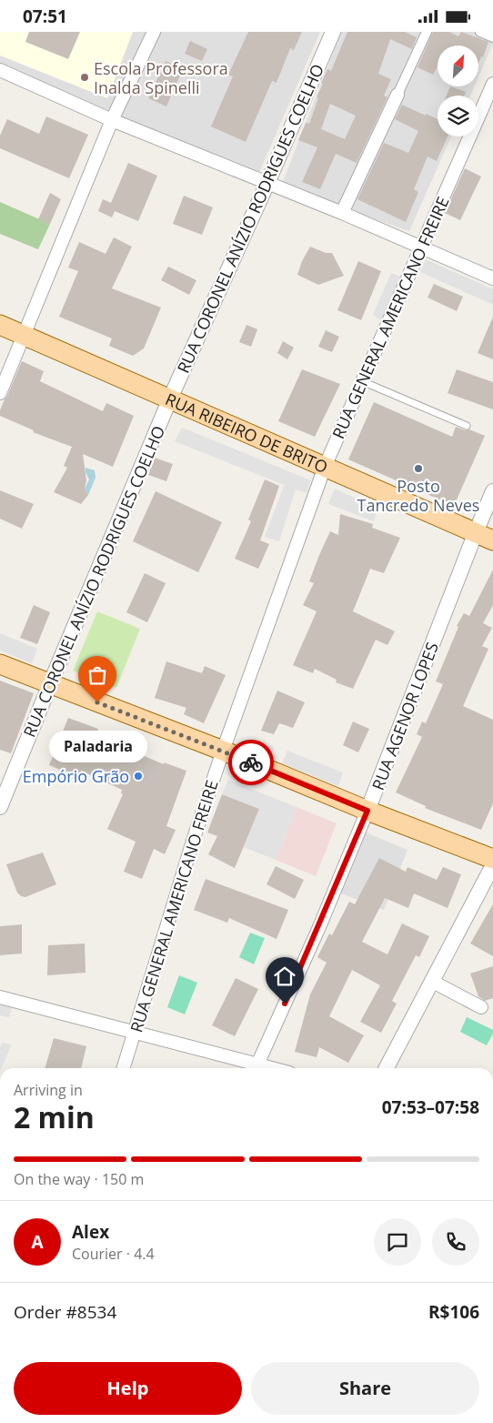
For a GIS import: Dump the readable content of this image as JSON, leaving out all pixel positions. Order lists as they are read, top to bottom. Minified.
{"streets":{"main road":["RUA RIBEIRO DE BRITO"],"street":["RUA CORONEL ANÍZIO RODRIGUES COELHO","RUA GENERAL AMERICANO FREIRE","RUA AGENOR LOPES"]},"crossings":[["RUA CORONEL ANÍZIO RODRIGUES COELHO","RUA RIBEIRO DE BRITO"],["RUA GENERAL AMERICANO FREIRE","RUA RIBEIRO DE BRITO"],["RUA RIBEIRO DE BRITO","RUA AGENOR LOPES"]],"places":["Escola Professora Inalda Spinelli","Posto Tancredo Neves","Paladaria","Empório Grão"],"north":"top right","page":{"status":"07:51","bubble":"Paladaria","heading":["2 min","Arriving in","07:53–07:58"],"panel":["Alex","Courier · 4.4","Order #8534","R$106"],"bar":"On the way · 150 m","round":"A","buttons":["Help","Share"]}}
